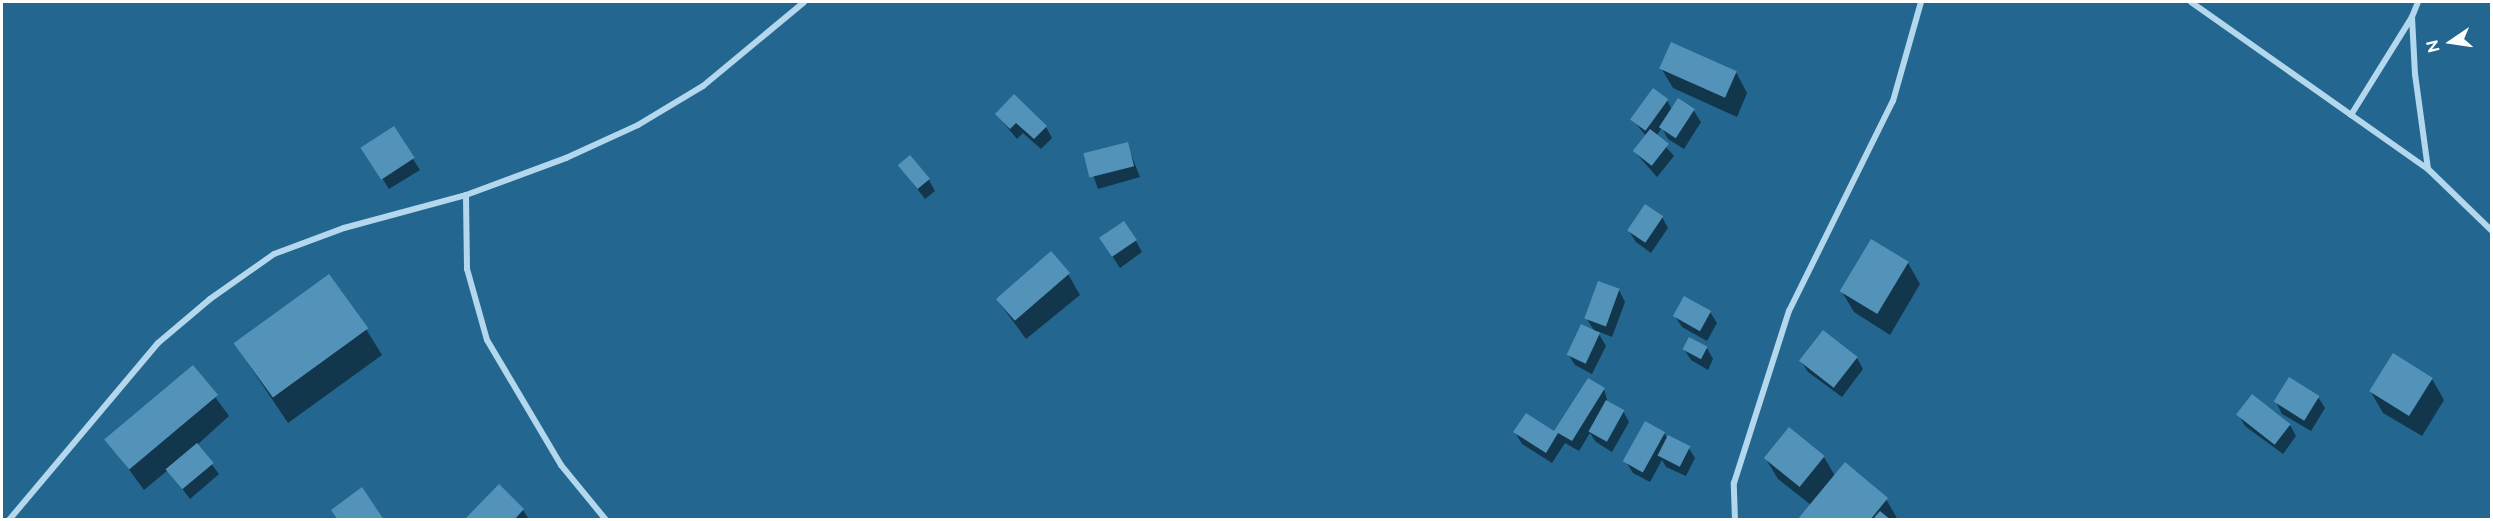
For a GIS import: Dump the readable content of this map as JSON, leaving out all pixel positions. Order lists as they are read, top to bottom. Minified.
{"north":"left"}
